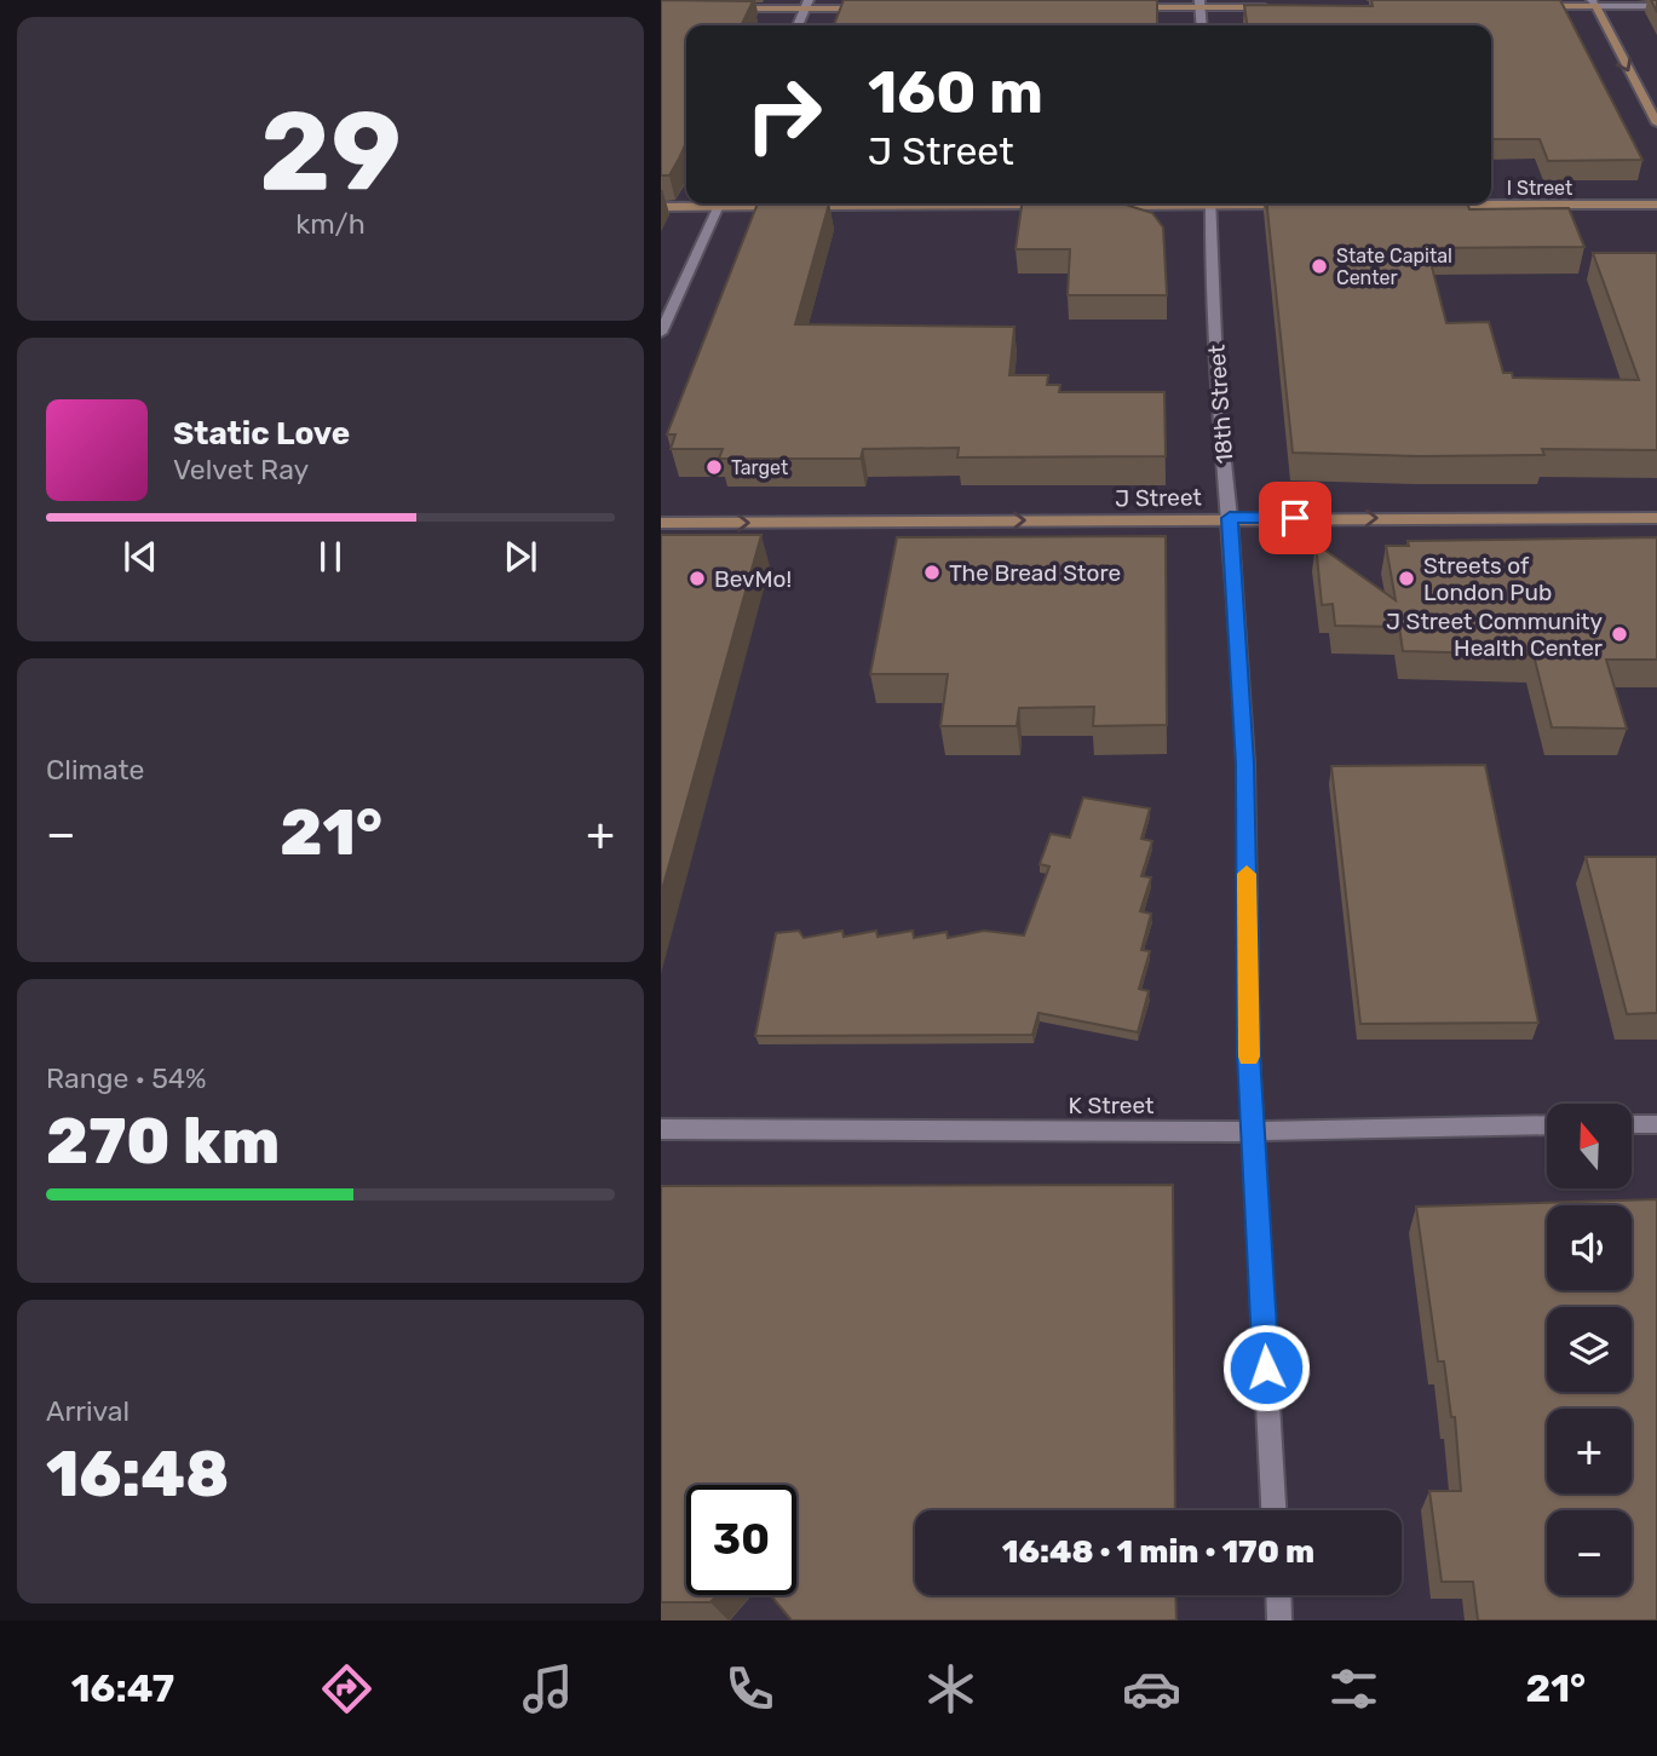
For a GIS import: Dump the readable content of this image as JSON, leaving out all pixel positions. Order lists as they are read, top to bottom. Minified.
{"streets":{"main road":["I Street","J Street"],"street":["18th Street","K Street"]},"crossings":[["18th Street","J Street"],["18th Street","K Street"]],"one_way":["J Street"],"places":["State Capital Center","Target","The Bread Store","BevMo!","Streets of London Pub","J Street Community Health Center"],"north":"top","page":{"tile":[["29","km/h"],"Climate",["Range · 54%","270 km"],["Arrival","16:48"]],"turn":["160 m","J Street"],"song":["Static Love","Velvet Ray"],"heat":["−","21°","+"],"map_buttons":["+","−"],"limit":"30","trip":"16:48 · 1 min · 170 m","tabs":["16:47","21°"]}}
